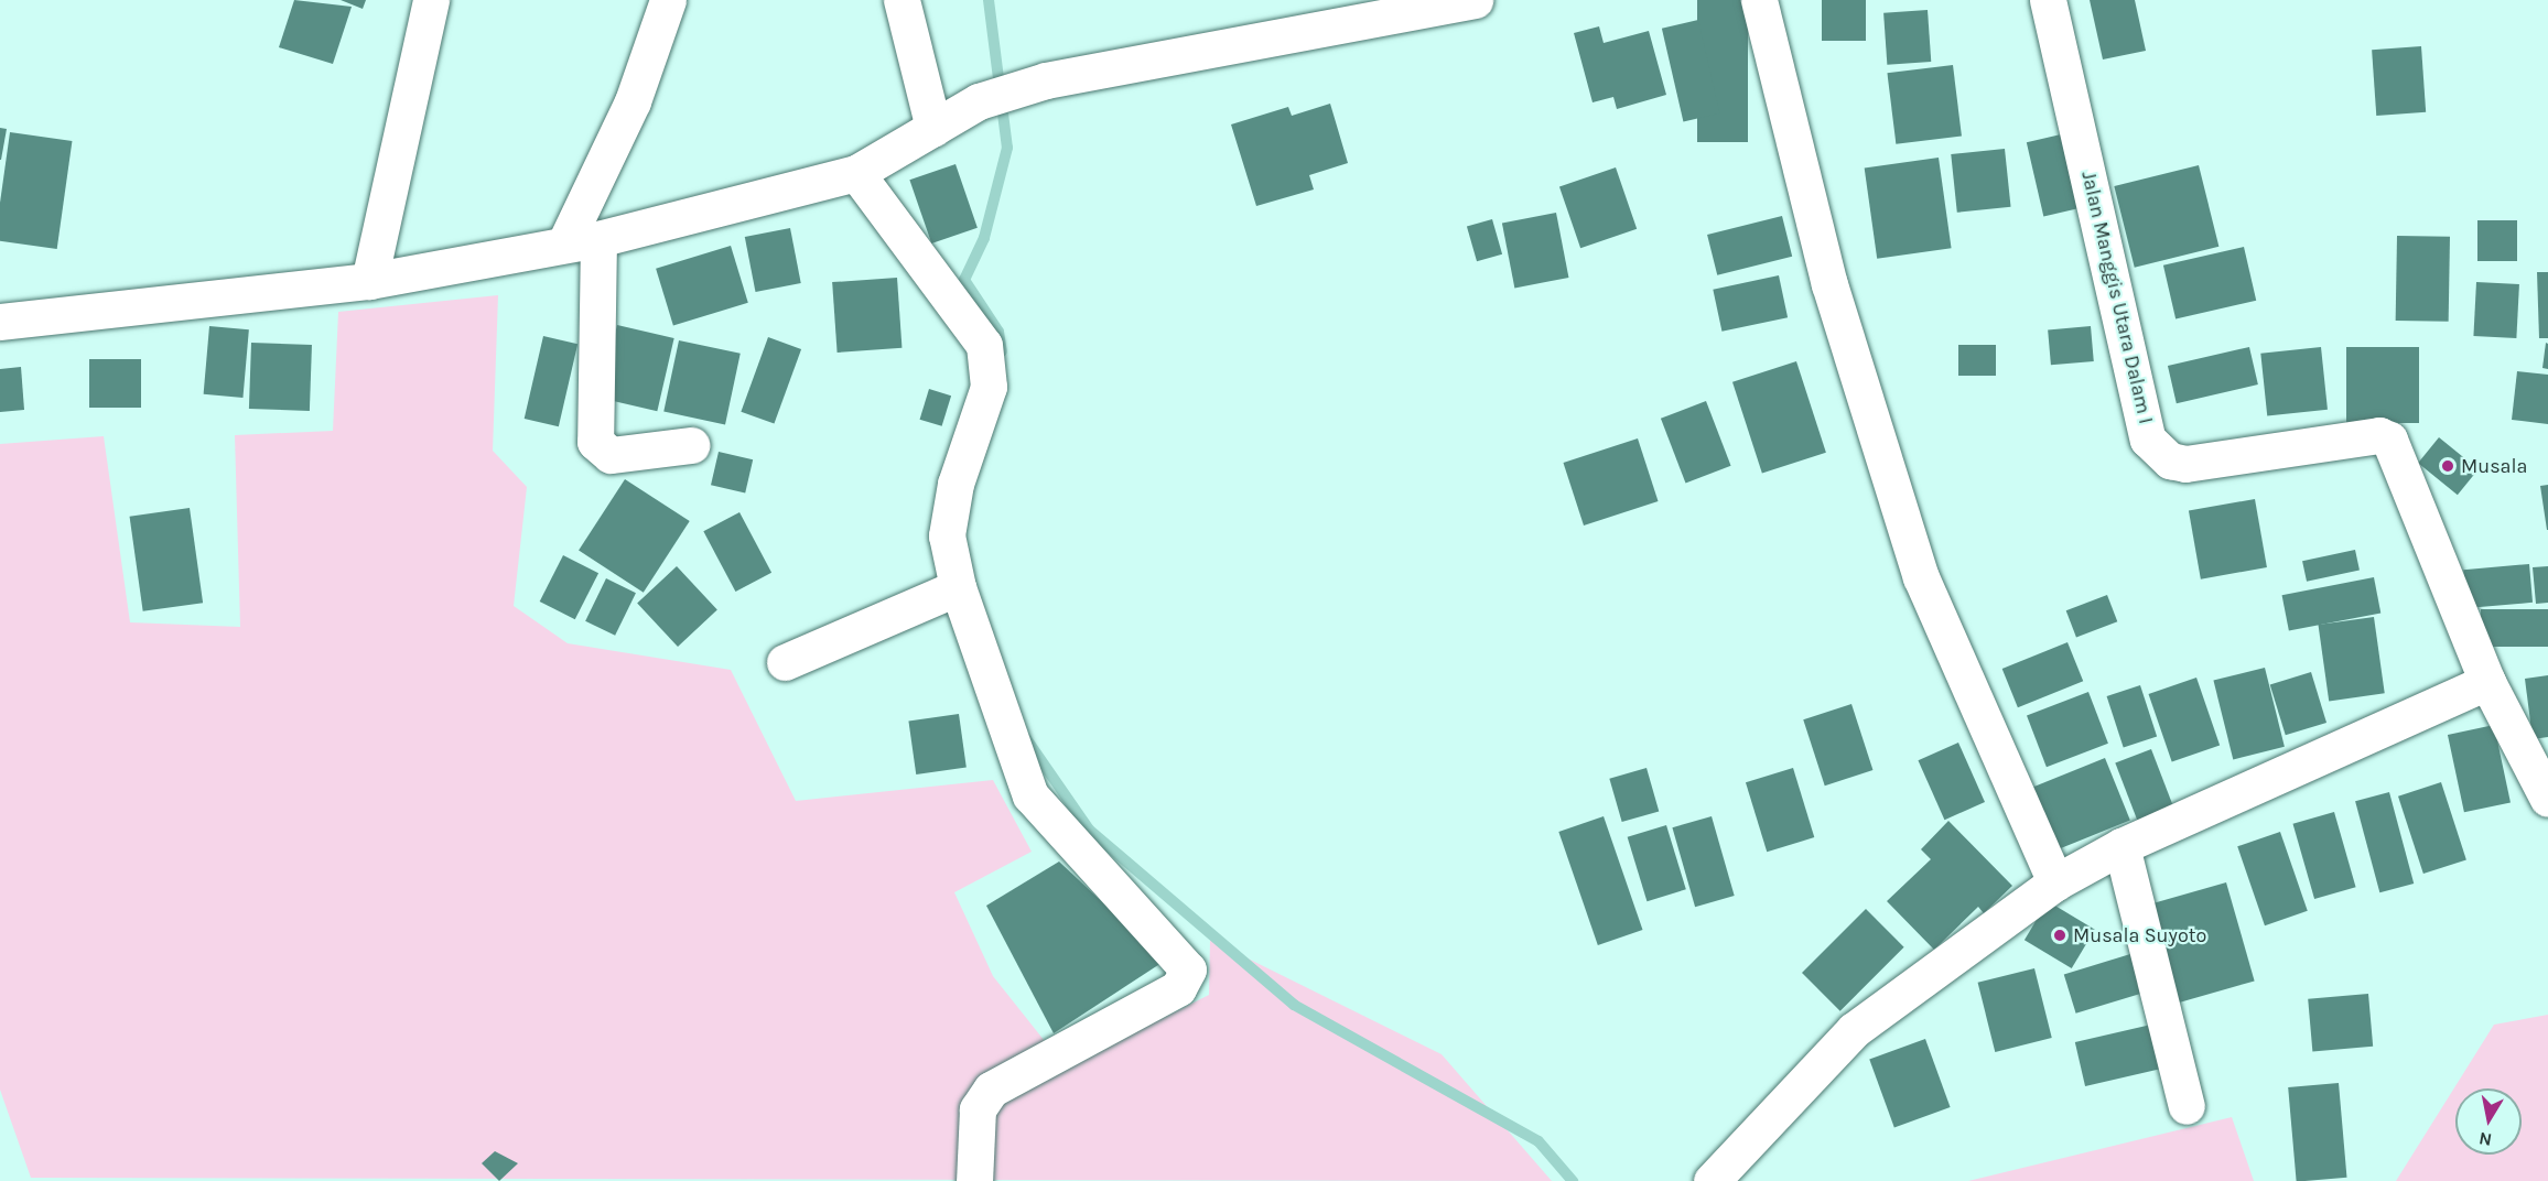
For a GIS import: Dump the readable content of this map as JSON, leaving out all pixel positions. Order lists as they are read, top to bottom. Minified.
{"streets":{"street":["Jalan Manggis Utara Dalam I"]},"places":["Musala","Musala Suyoto"],"north":"bottom"}
